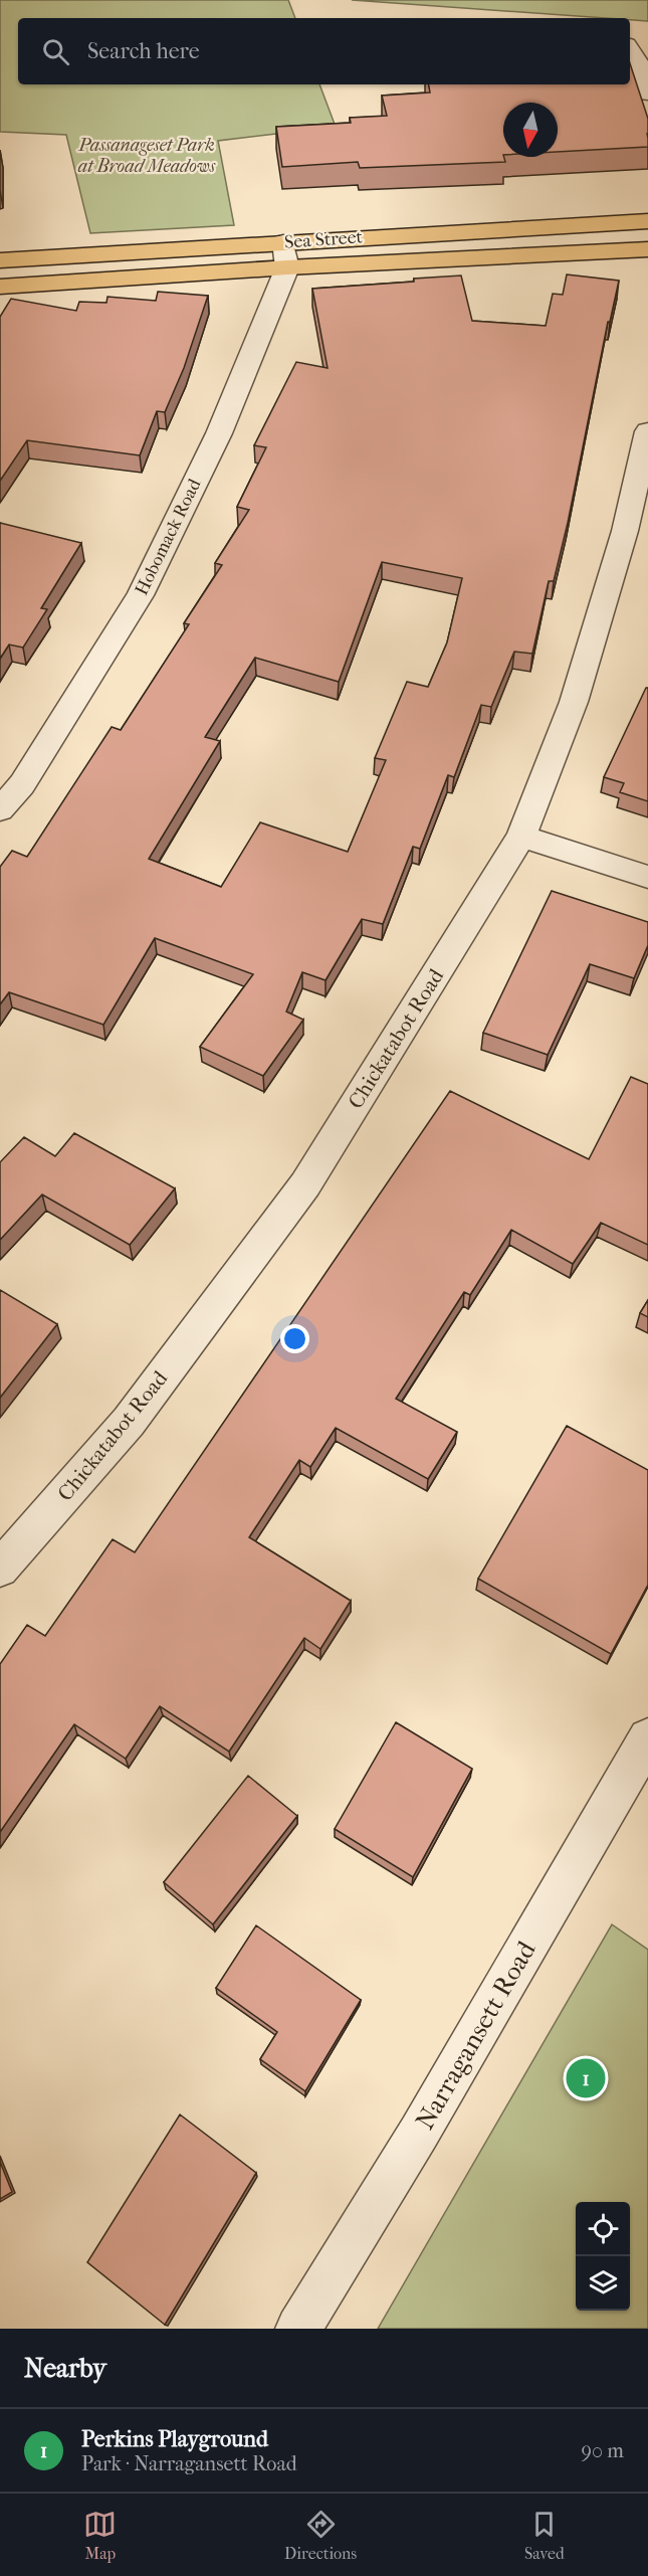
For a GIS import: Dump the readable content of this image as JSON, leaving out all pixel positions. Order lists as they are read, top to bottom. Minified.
{"streets":{"main road":["Sea Street"],"street":["Hobomack Road","Chickatabot Road","Narragansett Road"]},"crossings":[["Sea Street","Hobomack Road"]],"parks":["Passanageset Park at Broad Meadows"],"north":"bottom","page":{"search":"Search here","pins":"1","heading":"Nearby","list":[{"mark":"1","name":"Perkins Playground","note":"Park · Narragansett Road","value":"90 m"}],"nav":["Map","Directions","Saved"]}}
